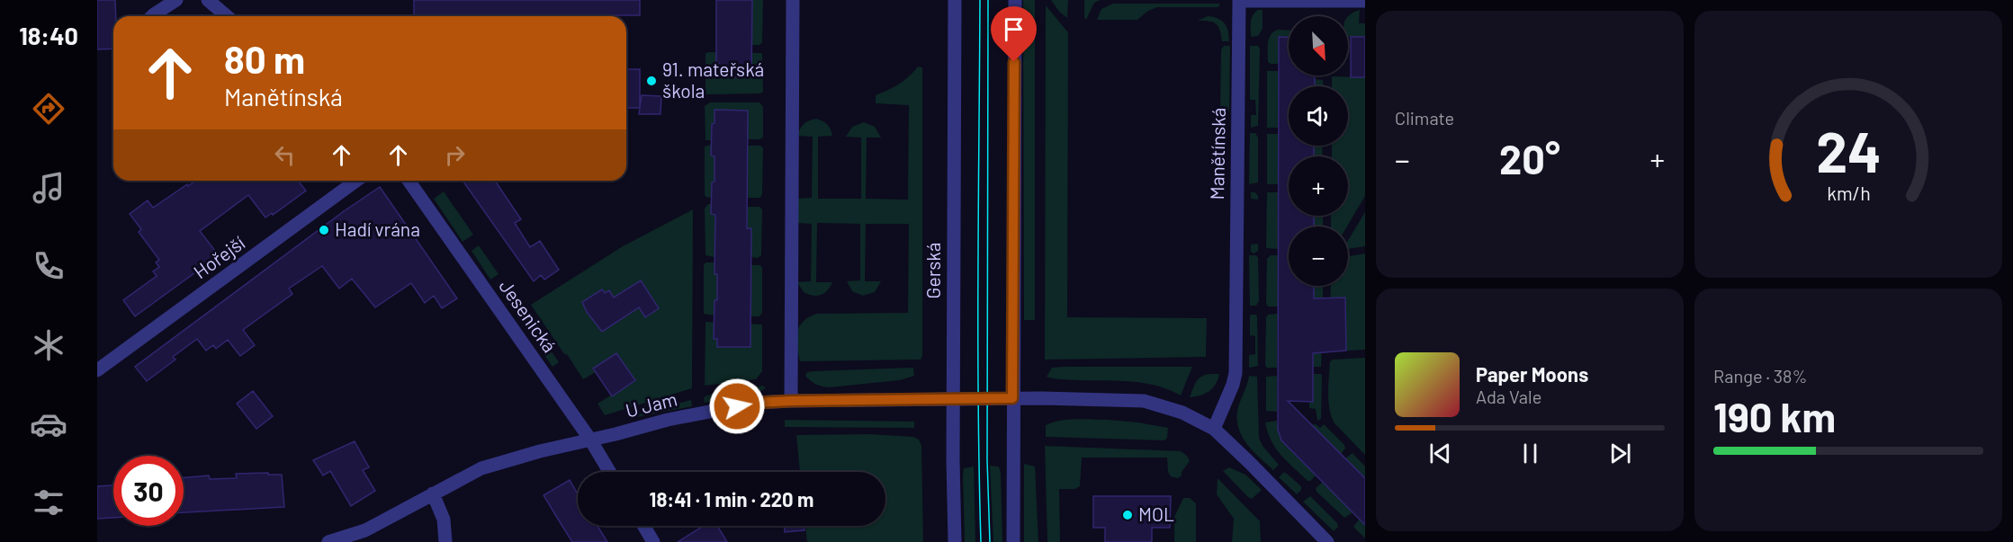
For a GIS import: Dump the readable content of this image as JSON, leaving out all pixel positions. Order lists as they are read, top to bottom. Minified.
{"streets":{"street":["Manětínská","Hořejší","Gerská","Jesenická","U Jam"]},"crossings":[["Gerská","U Jam"],["Jesenická","U Jam"]],"places":["91. mateřská škola","Hadí vrána","MOL"],"north":"bottom right","page":{"tabs":"18:40","tile":["Climate",["Range · 38%","190 km"]],"map_buttons":["+","−"],"turn":["80 m","Manětínská"],"heat":["−","20°","+"],"song":["Paper Moons","Ada Vale"],"limit":"30","trip":"18:41 · 1 min · 220 m","gauge":["24","km/h"]}}
